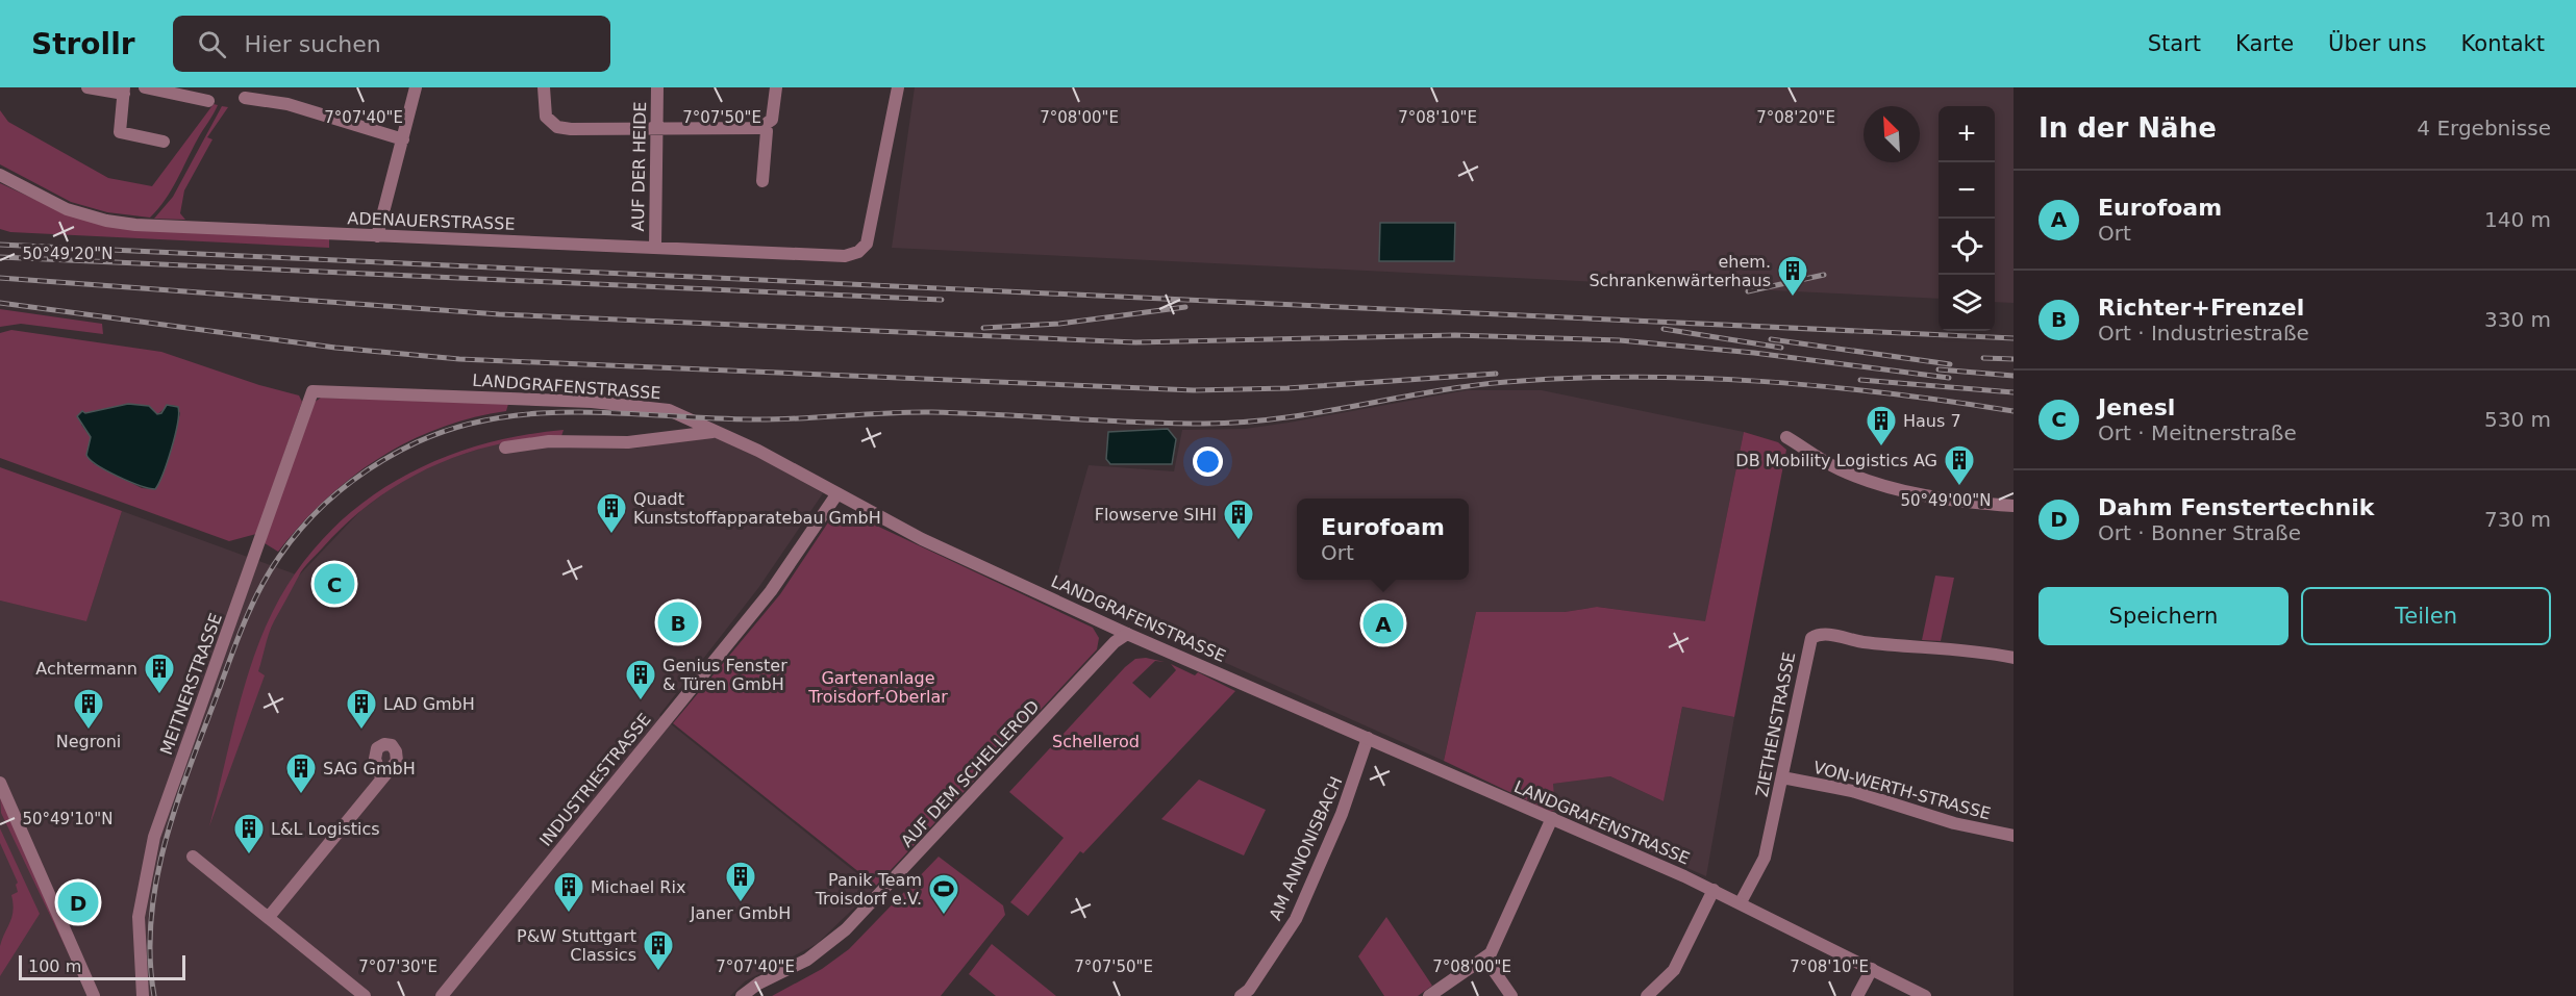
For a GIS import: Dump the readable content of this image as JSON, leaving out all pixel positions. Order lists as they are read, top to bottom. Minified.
{"streets":{"street":["AUF DER HEIDE","ADENAUERSTRASSE","LANDGRAFENSTRASSE","MEITNERSTRASSE","ZIETHENSTRASSE","AUF DEM SCHELLEROD","INDUSTRIESTRASSE","VON-WERTH-STRASSE","AM ANNONISBACH"]},"crossings":[["AUF DER HEIDE","ADENAUERSTRASSE"],["LANDGRAFENSTRASSE","MEITNERSTRASSE"],["LANDGRAFENSTRASSE","ZIETHENSTRASSE"],["LANDGRAFENSTRASSE","AUF DEM SCHELLEROD"],["LANDGRAFENSTRASSE","INDUSTRIESTRASSE"],["LANDGRAFENSTRASSE","AM ANNONISBACH"],["ZIETHENSTRASSE","VON-WERTH-STRASSE"]],"parks":["Gartenanlage Troisdorf-Oberlar","Schellerod"],"places":{"building":["ehem. Schrankenwärterhaus","Haus 7","DB Mobility Logistics AG","Quadt Kunststoffapparatebau GmbH","Flowserve SIHI","Achtermann","Genius Fenster & Türen GmbH","Negroni","LAD GmbH","SAG GmbH","L&L Logistics","Janer GmbH","Michael Rix","P&W Stuttgart Classics"],"sports":["Panik Team Troisdorf e.V."]},"scale_bar":"100 m","north":"top left","page":{"header":"Strollr","search":"Hier suchen","nav":["Start","Karte","Über uns","Kontakt"],"heading":["In der Nähe","4 Ergebnisse"],"map_buttons":["+","−"],"list":[{"mark":"A","name":"Eurofoam","note":"Ort","value":"140 m"},{"mark":"B","name":"Richter+Frenzel","note":"Ort · Industriestraße","value":"330 m"},{"mark":"C","name":"Jenesl","note":"Ort · Meitnerstraße","value":"530 m"},{"mark":"D","name":"Dahm Fenstertechnik","note":"Ort · Bonner Straße","value":"730 m"}],"popup":["Eurofoam","Ort"],"pins":["C","B","A","D"],"buttons":["Speichern","Teilen"],"scale":"100 m"},"coordinates":["7°08'20\"E","7°07'40\"E","7°07'50\"E","7°08'00\"E","7°08'10\"E","50°49'20\"N","50°49'00\"N","50°49'10\"N","7°07'30\"E"]}
